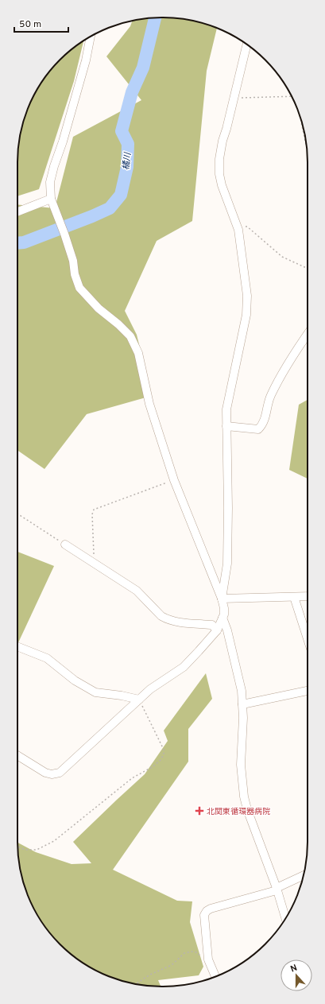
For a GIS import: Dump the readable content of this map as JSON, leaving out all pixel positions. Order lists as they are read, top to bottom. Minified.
{"water":["橘川"],"places":{"health":["北関東循環器病院"]},"scale_bar":"50 m","north":"top"}
